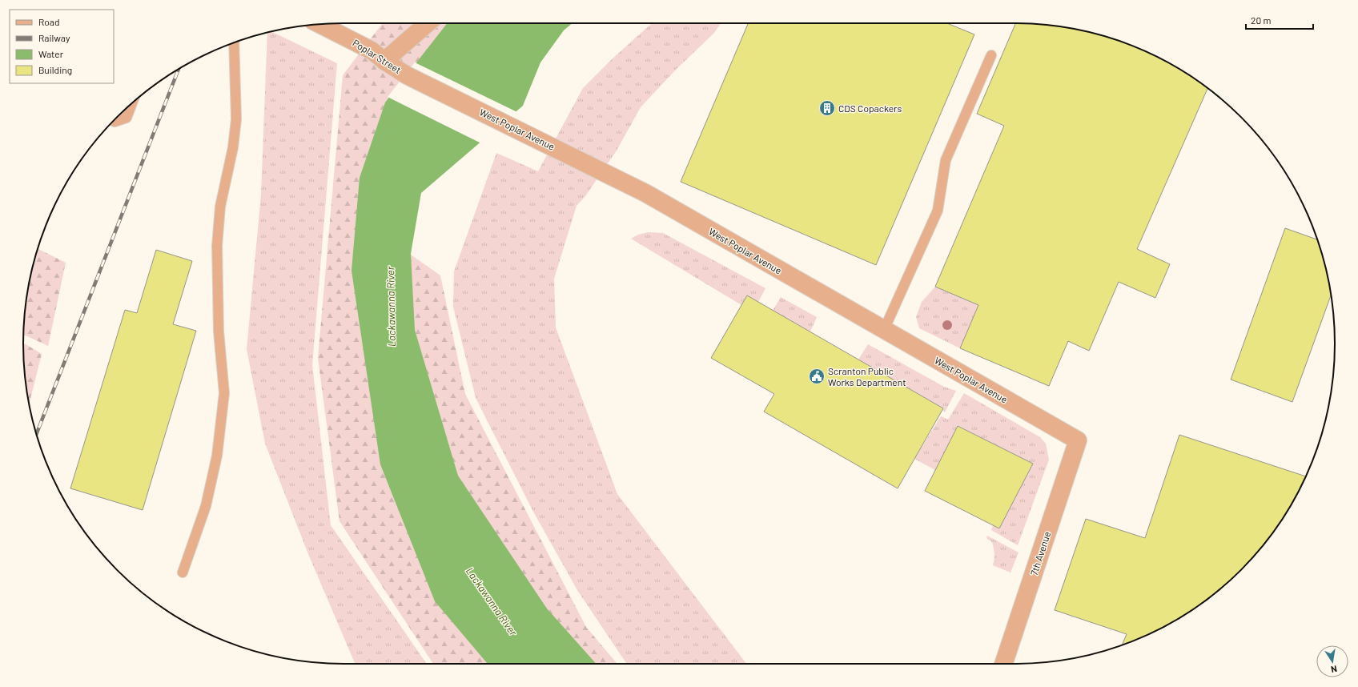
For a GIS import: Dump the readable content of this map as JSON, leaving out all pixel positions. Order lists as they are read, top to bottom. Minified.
{"streets":{"street":["Poplar Street","West Poplar Avenue","7th Avenue"]},"crossings":[["Poplar Street","West Poplar Avenue"],["West Poplar Avenue","7th Avenue"]],"water":["Lackawanna River"],"places":{"building":["CDS Copackers"],"public building":["Scranton Public Works Department"]},"legend":["Road","Railway","Water","Building"],"scale_bar":"20 m","north":"bottom"}
